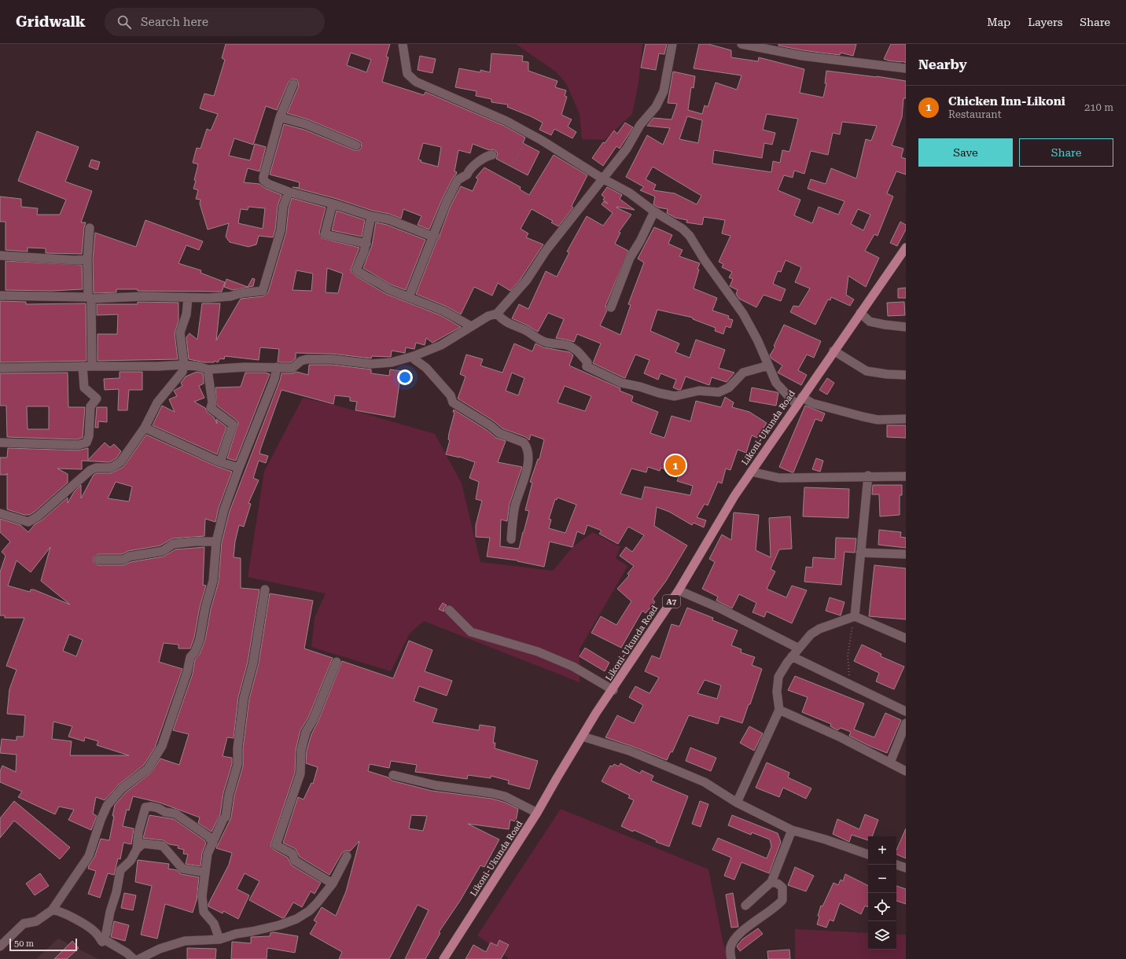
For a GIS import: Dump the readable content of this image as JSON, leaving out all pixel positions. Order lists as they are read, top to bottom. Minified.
{"streets":{"highway":["Likoni-Ukunda Road","A7"]},"scale_bar":"50 m","page":{"header":"Gridwalk","search":"Search here","nav":["Map","Layers","Share"],"heading":"Nearby","list":[{"mark":"1","name":"Chicken Inn-Likoni","note":"Restaurant","value":"210 m"}],"buttons":["Save","Share"],"pins":"1","map_buttons":["+","−"],"scale":"50 m"}}
